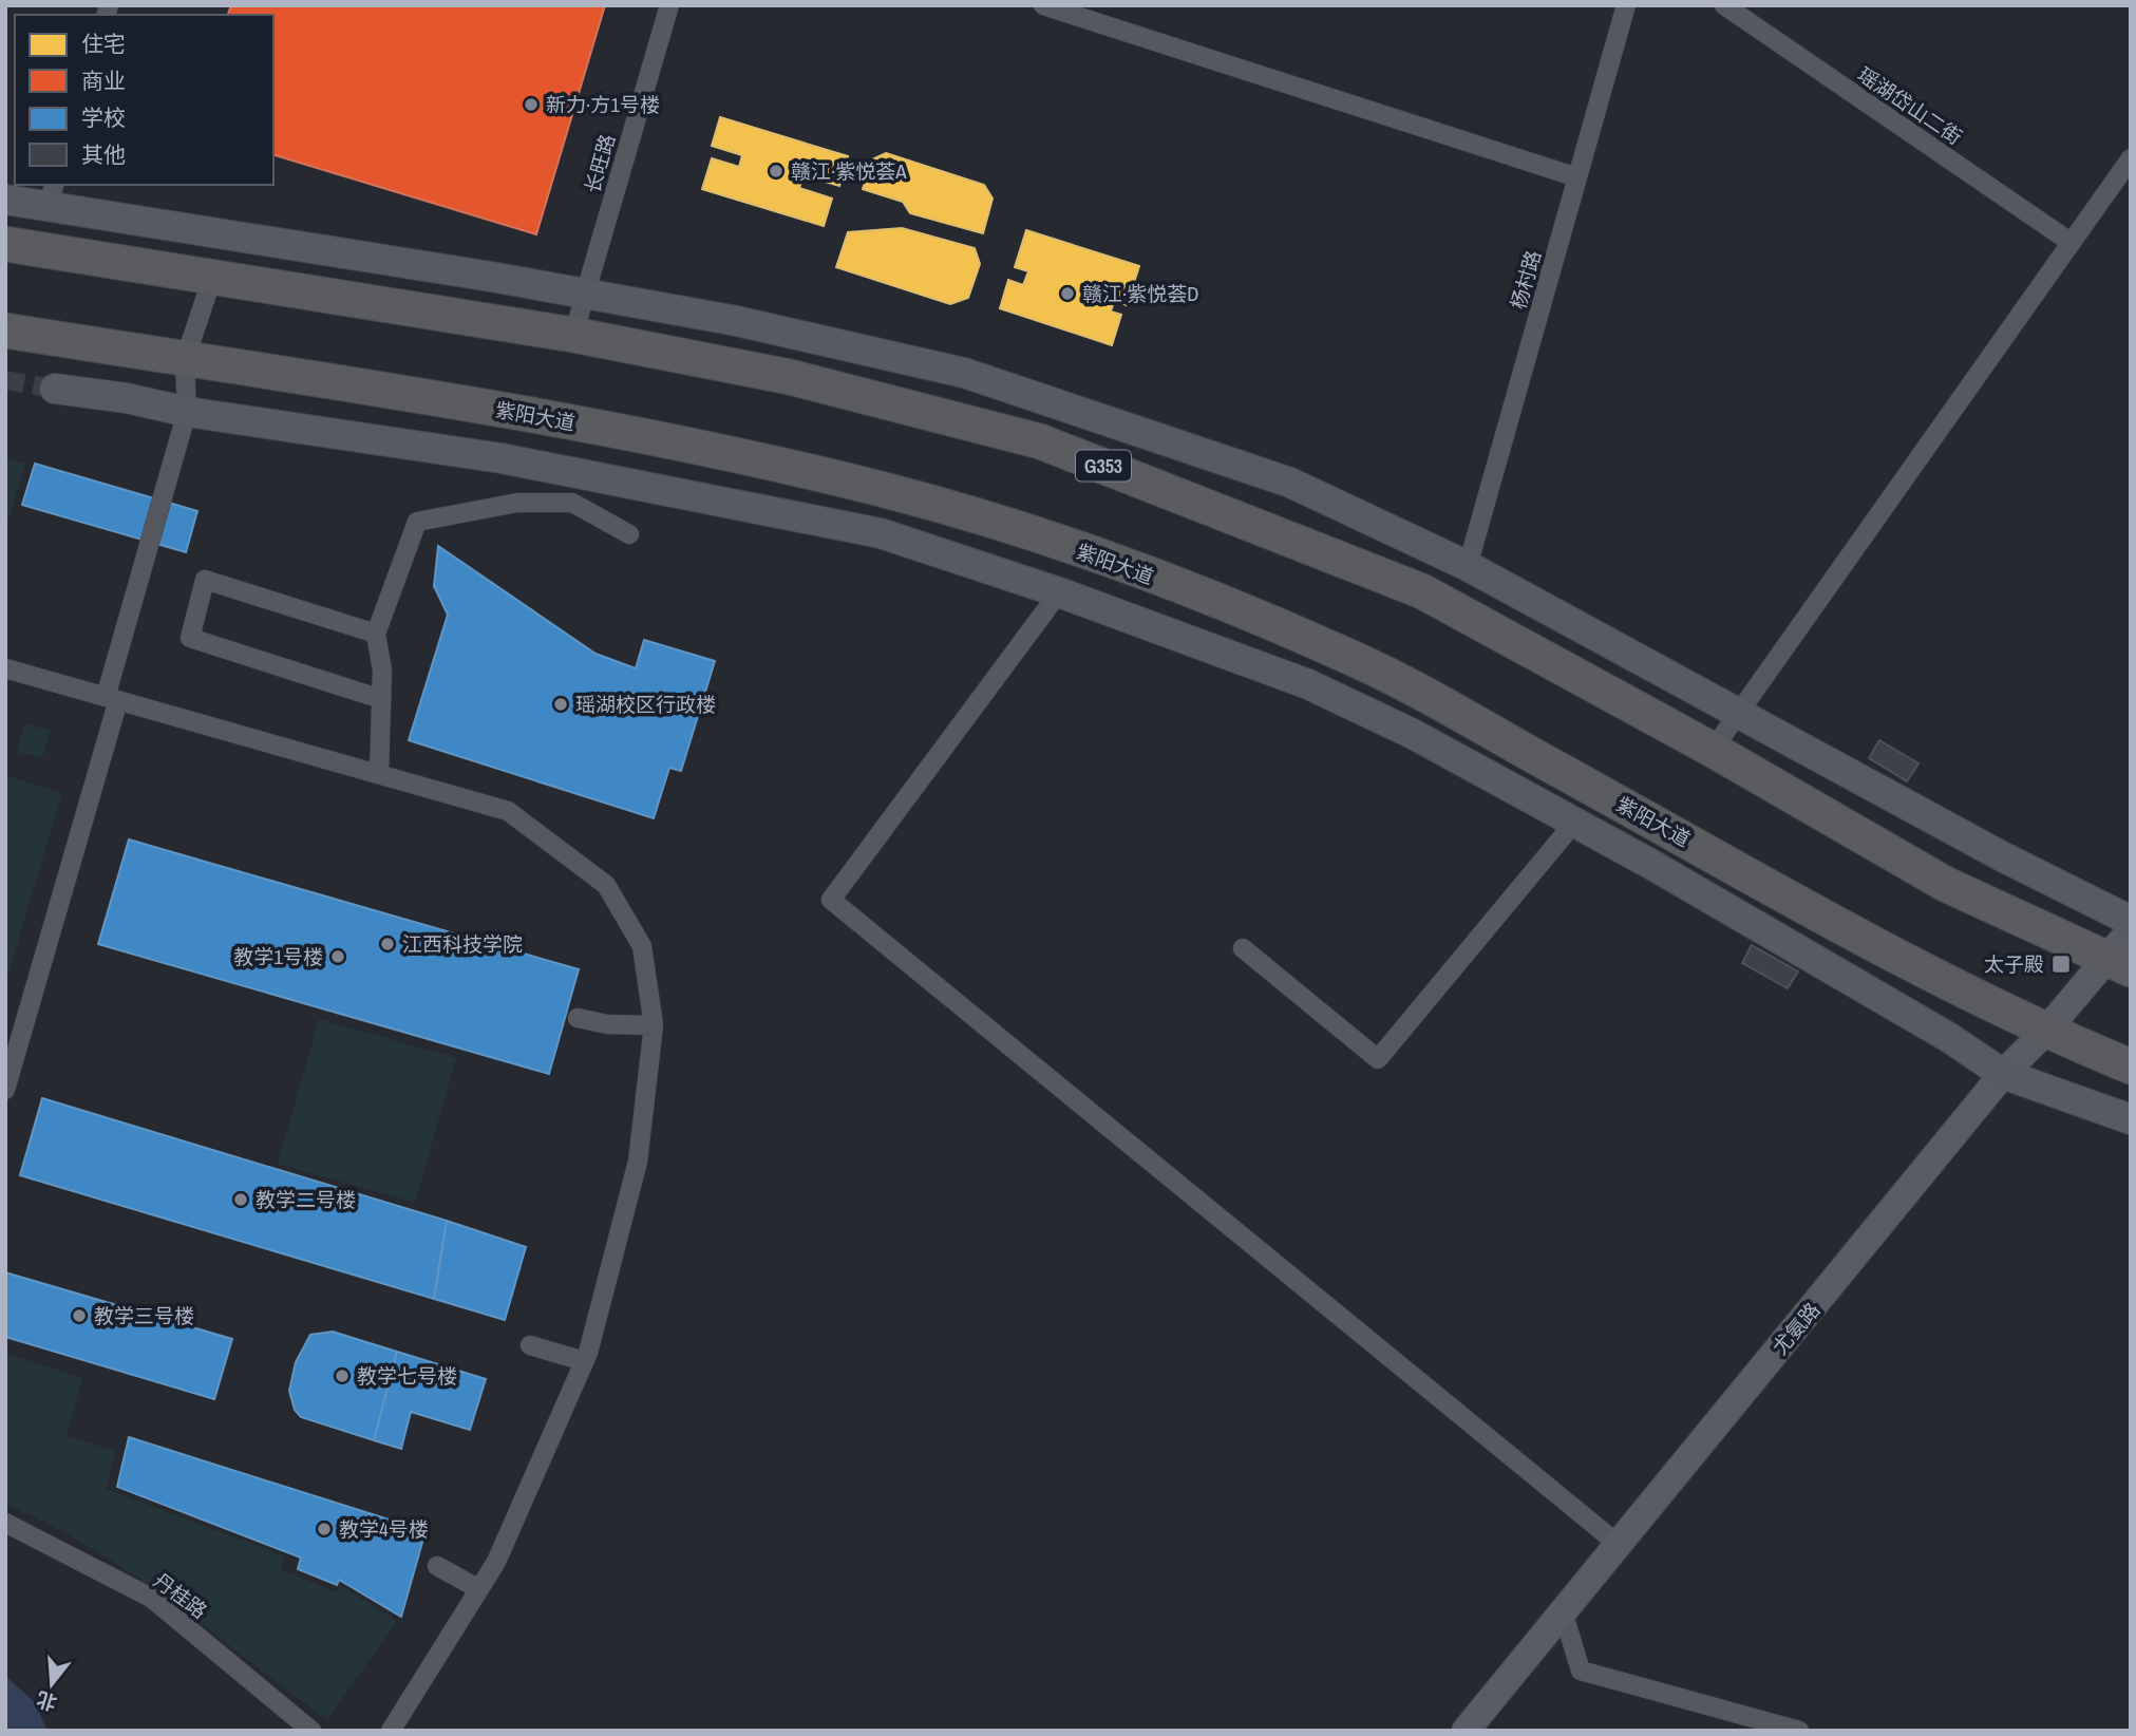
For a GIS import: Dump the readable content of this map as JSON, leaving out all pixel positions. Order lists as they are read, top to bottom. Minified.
{"streets":{"highway":["紫阳大道","G353"],"main road":["尤氨路"],"street":["瑶湖岱山二街","长旺路","杨村路","丹桂路"]},"crossings":[["长旺路","G353"],["紫阳大道","尤氨路"],["G353","尤氨路"]],"places":{"other":["新力·方1号楼","赣江·紫悦荟A","赣江·紫悦荟D","瑶湖校区行政楼","江西科技学院","教学1号楼","教学二号楼","教学三号楼","教学七号楼","教学4号楼"],"transit":["太子殿"]},"legend":["住宅","商业","学校","其他"],"north":"bottom"}
